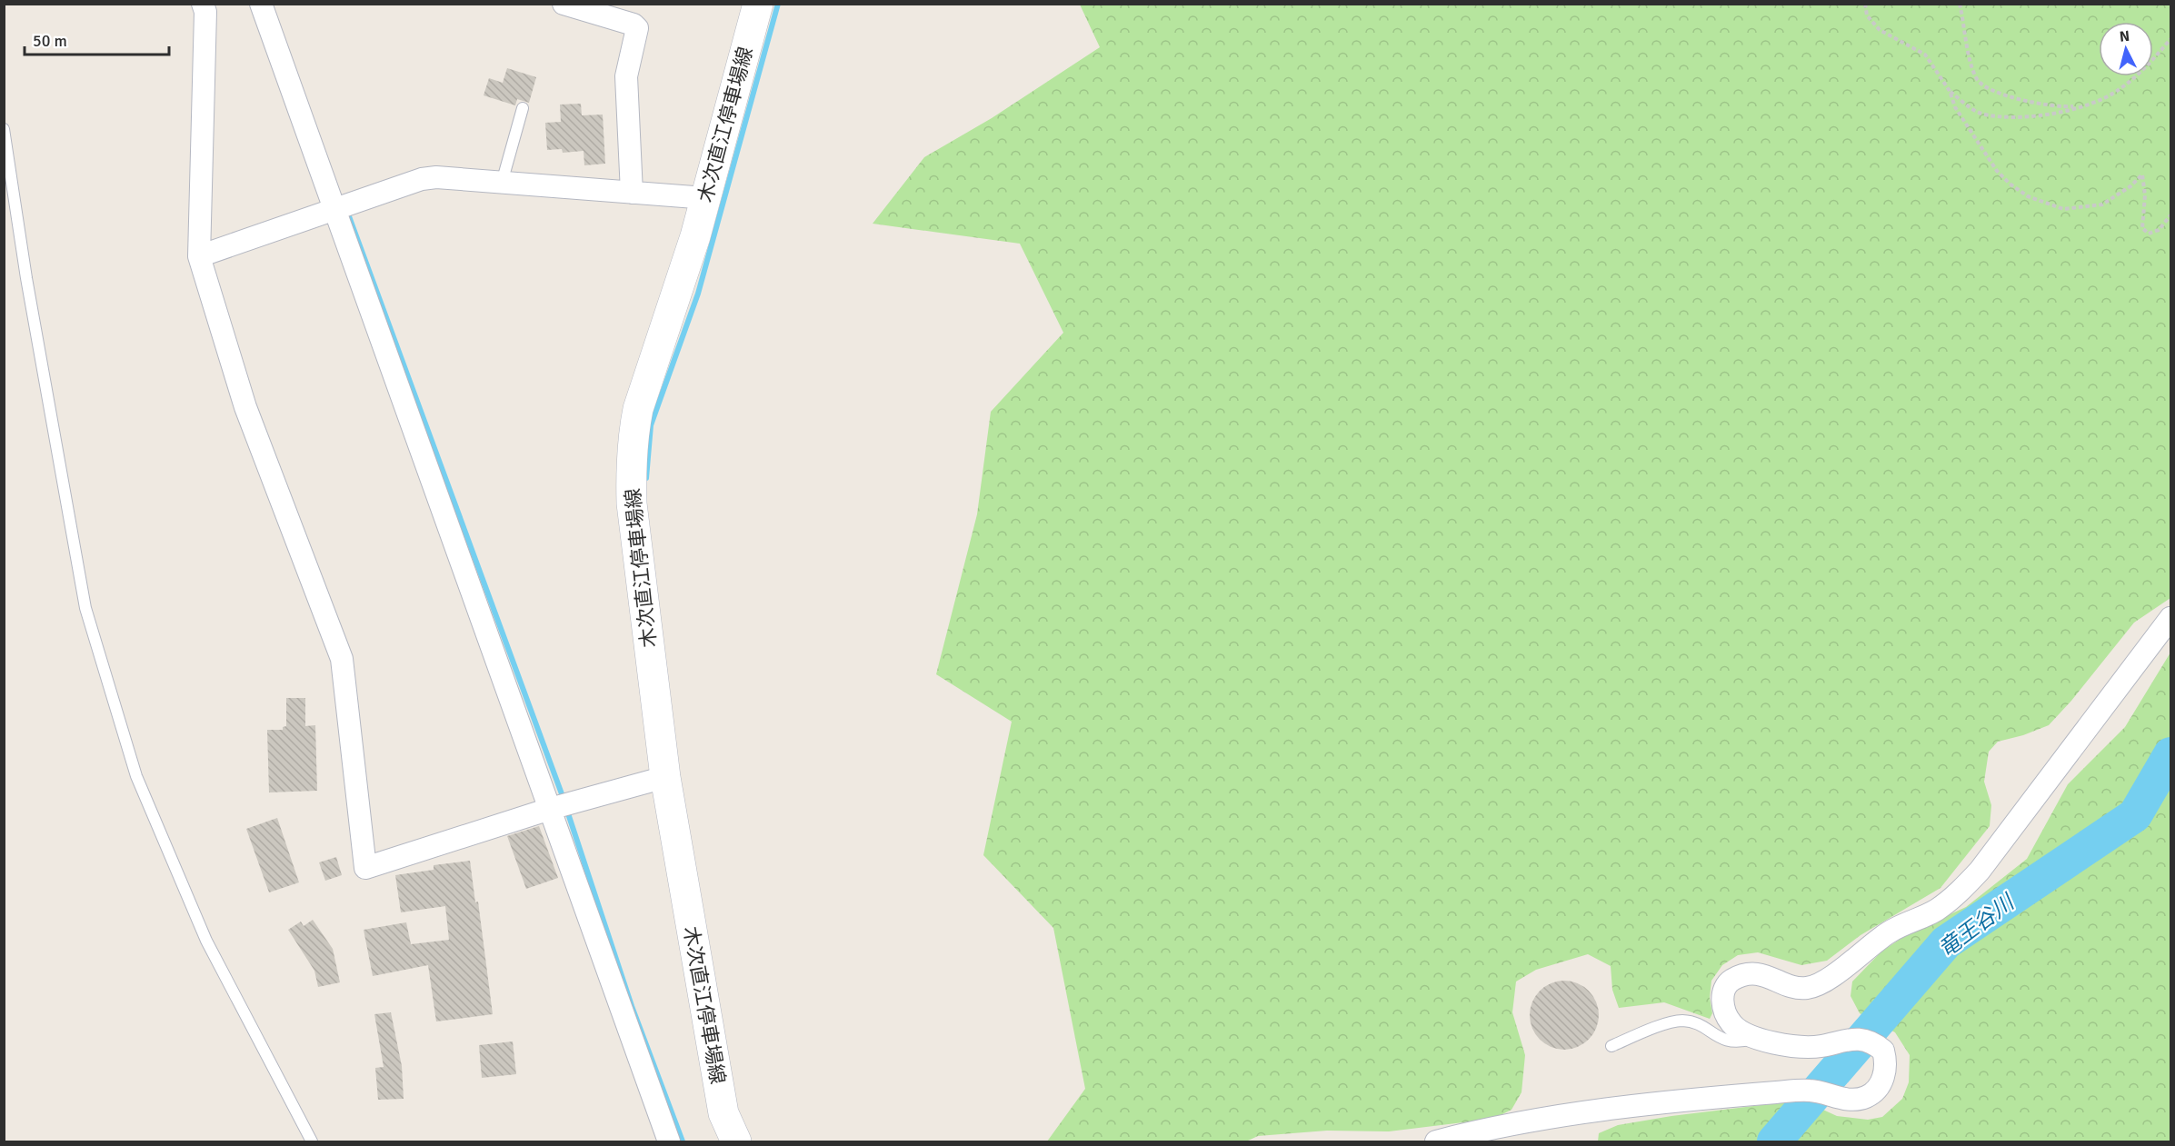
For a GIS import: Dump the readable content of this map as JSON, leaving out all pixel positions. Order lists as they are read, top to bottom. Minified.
{"streets":{"main road":["木次直江停車場線"]},"water":["竜王谷川"],"scale_bar":"50 m","north":"top"}
